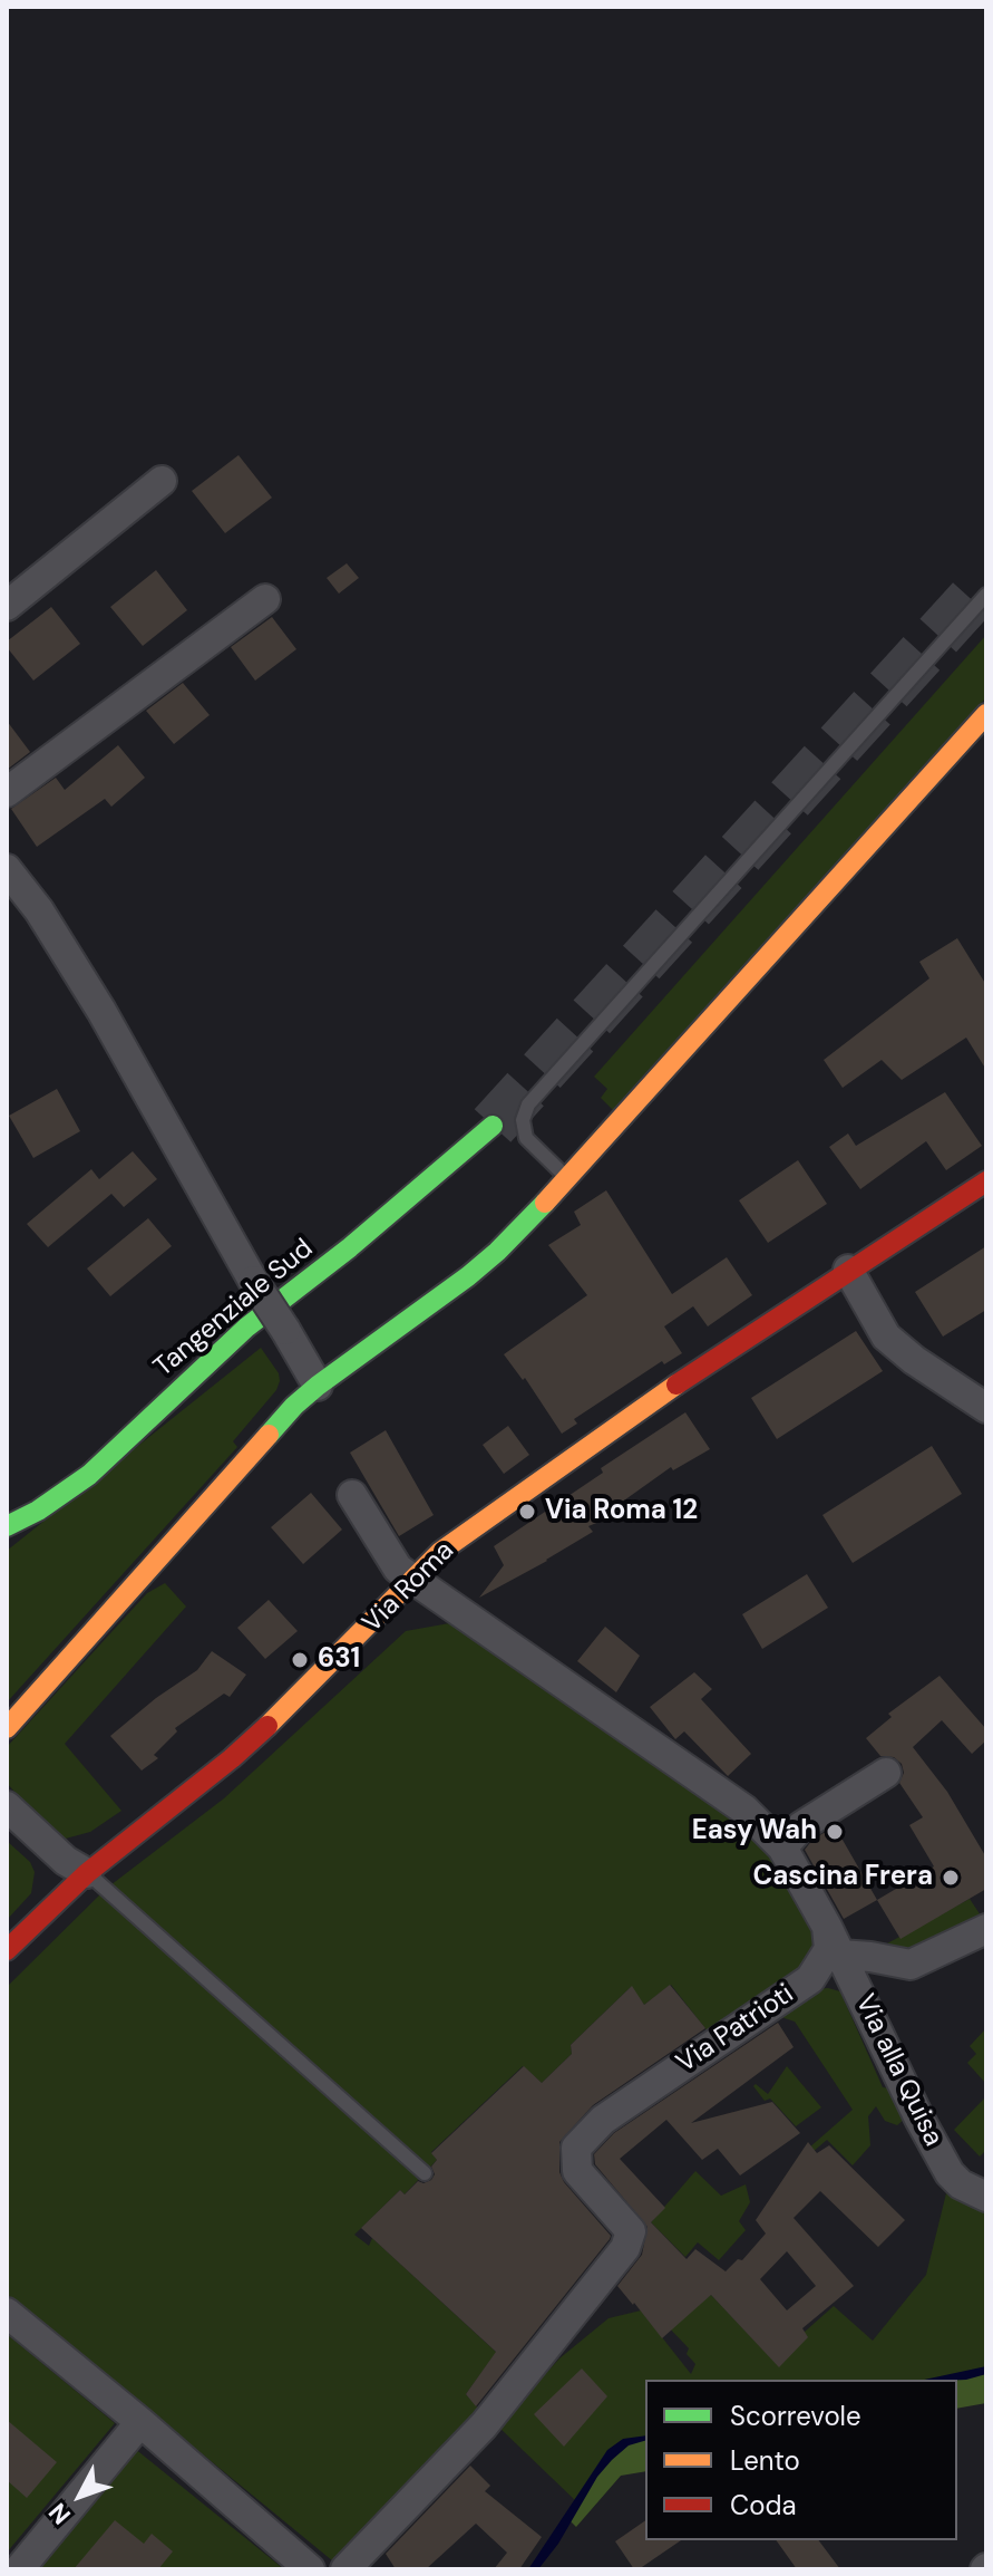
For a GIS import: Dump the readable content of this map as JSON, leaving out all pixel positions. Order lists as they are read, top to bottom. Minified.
{"streets":{"main road":["Tangenziale Sud","Via Roma"],"street":["Via Patrioti","Via alla Quisa"]},"crossings":[["Via Patrioti","Via alla Quisa"]],"places":["Via Roma 12","631","Easy Wah","Cascina Frera"],"legend":["Scorrevole","Lento","Coda"],"north":"bottom left"}
